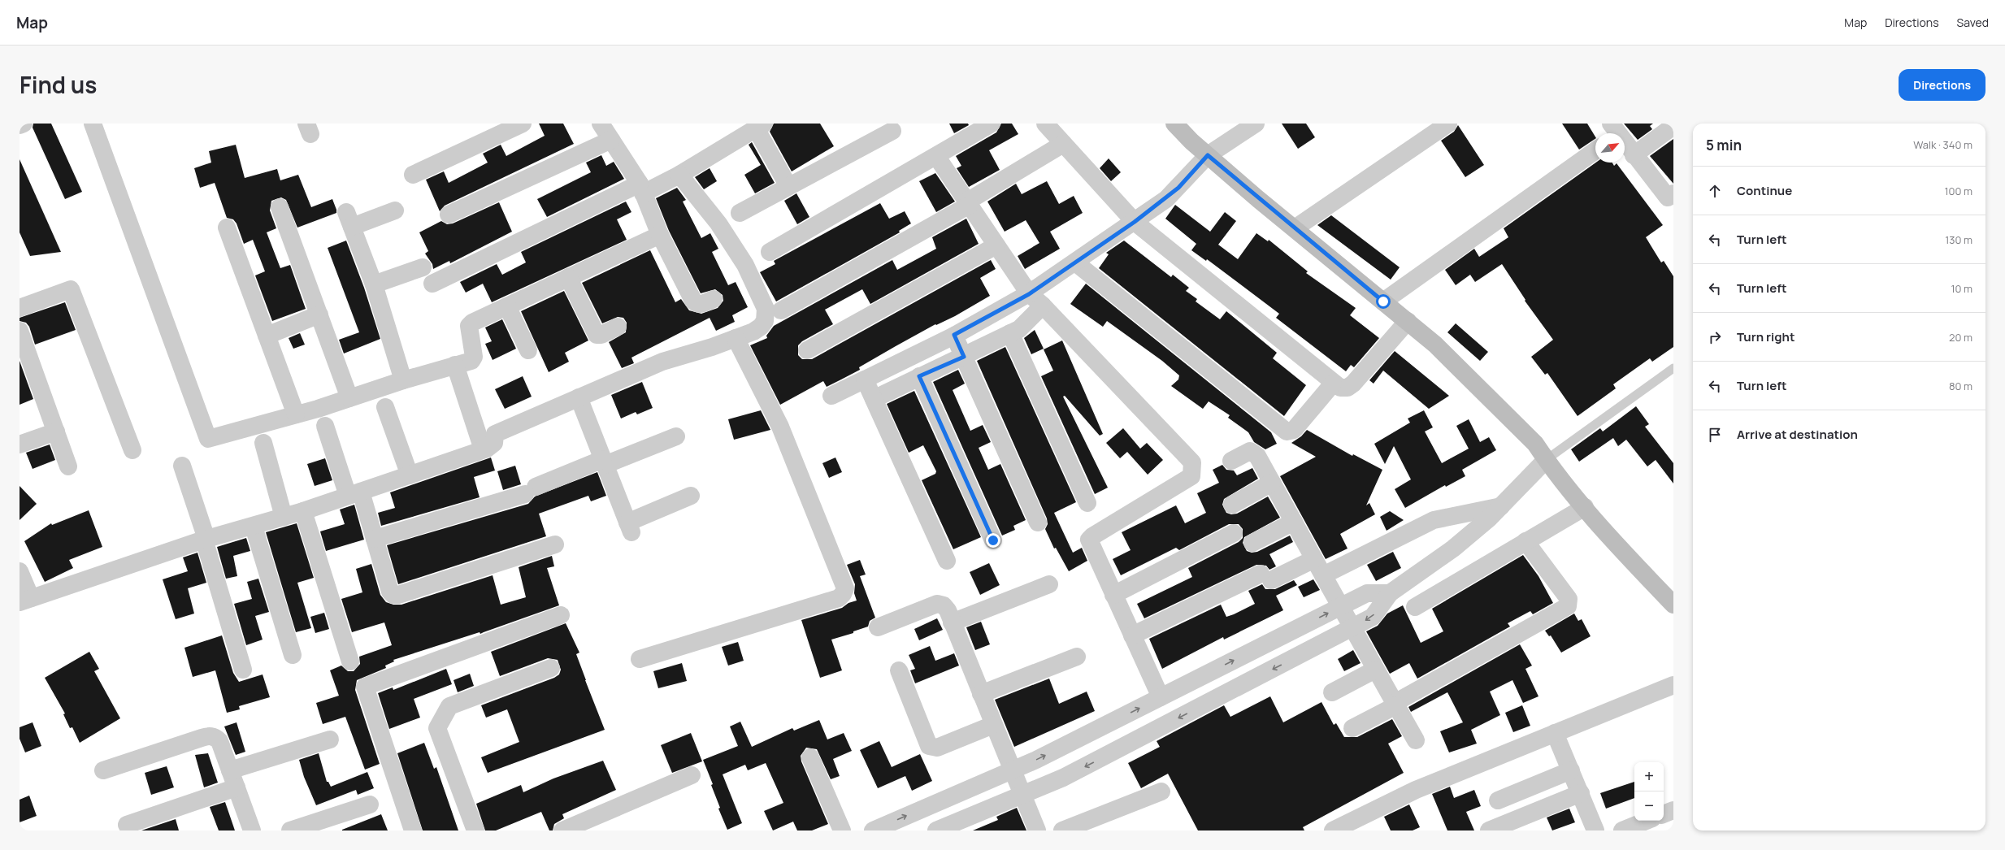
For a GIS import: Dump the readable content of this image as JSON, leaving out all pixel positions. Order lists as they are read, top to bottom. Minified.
{"north":"top right","page":{"header":"Map","nav":["Map","Directions","Saved"],"title":"Find us","buttons":"Directions","heading":["5 min","Walk · 340 m"],"list":[["Continue","100 m"],["Turn left","130 m"],["Turn left","10 m"],["Turn right","20 m"],["Turn left","80 m"],"Arrive at destination"],"map_buttons":["+","−"]}}
